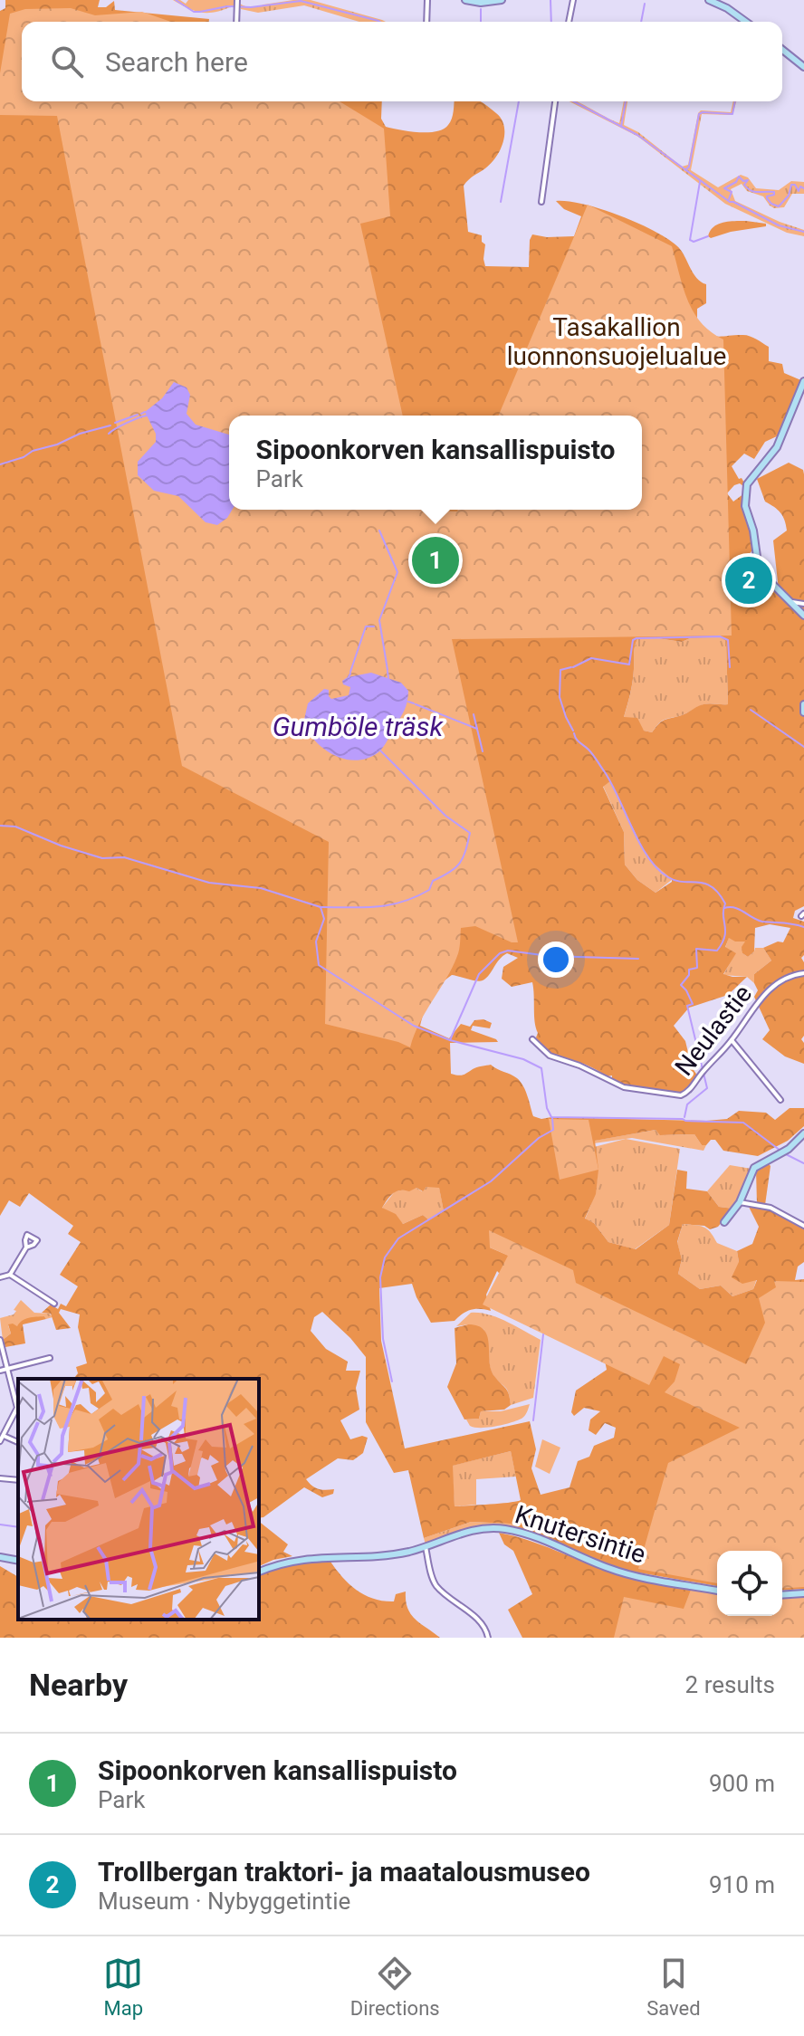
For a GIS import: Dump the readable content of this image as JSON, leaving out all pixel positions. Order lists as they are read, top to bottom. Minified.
{"streets":{"street":["Neulastie","Knutersintie"]},"water":["Gumböle träsk"],"parks":["Tasakallion luonnonsuojelualue"],"page":{"search":"Search here","popup":["Sipoonkorven kansallispuisto","Park"],"pins":["1","2"],"heading":["Nearby","2 results"],"list":[{"mark":"1","name":"Sipoonkorven kansallispuisto","note":"Park","value":"900 m"},{"mark":"2","name":"Trollbergan traktori- ja maatalousmuseo","note":"Museum · Nybyggetintie","value":"910 m"}],"nav":["Map","Directions","Saved"]}}
